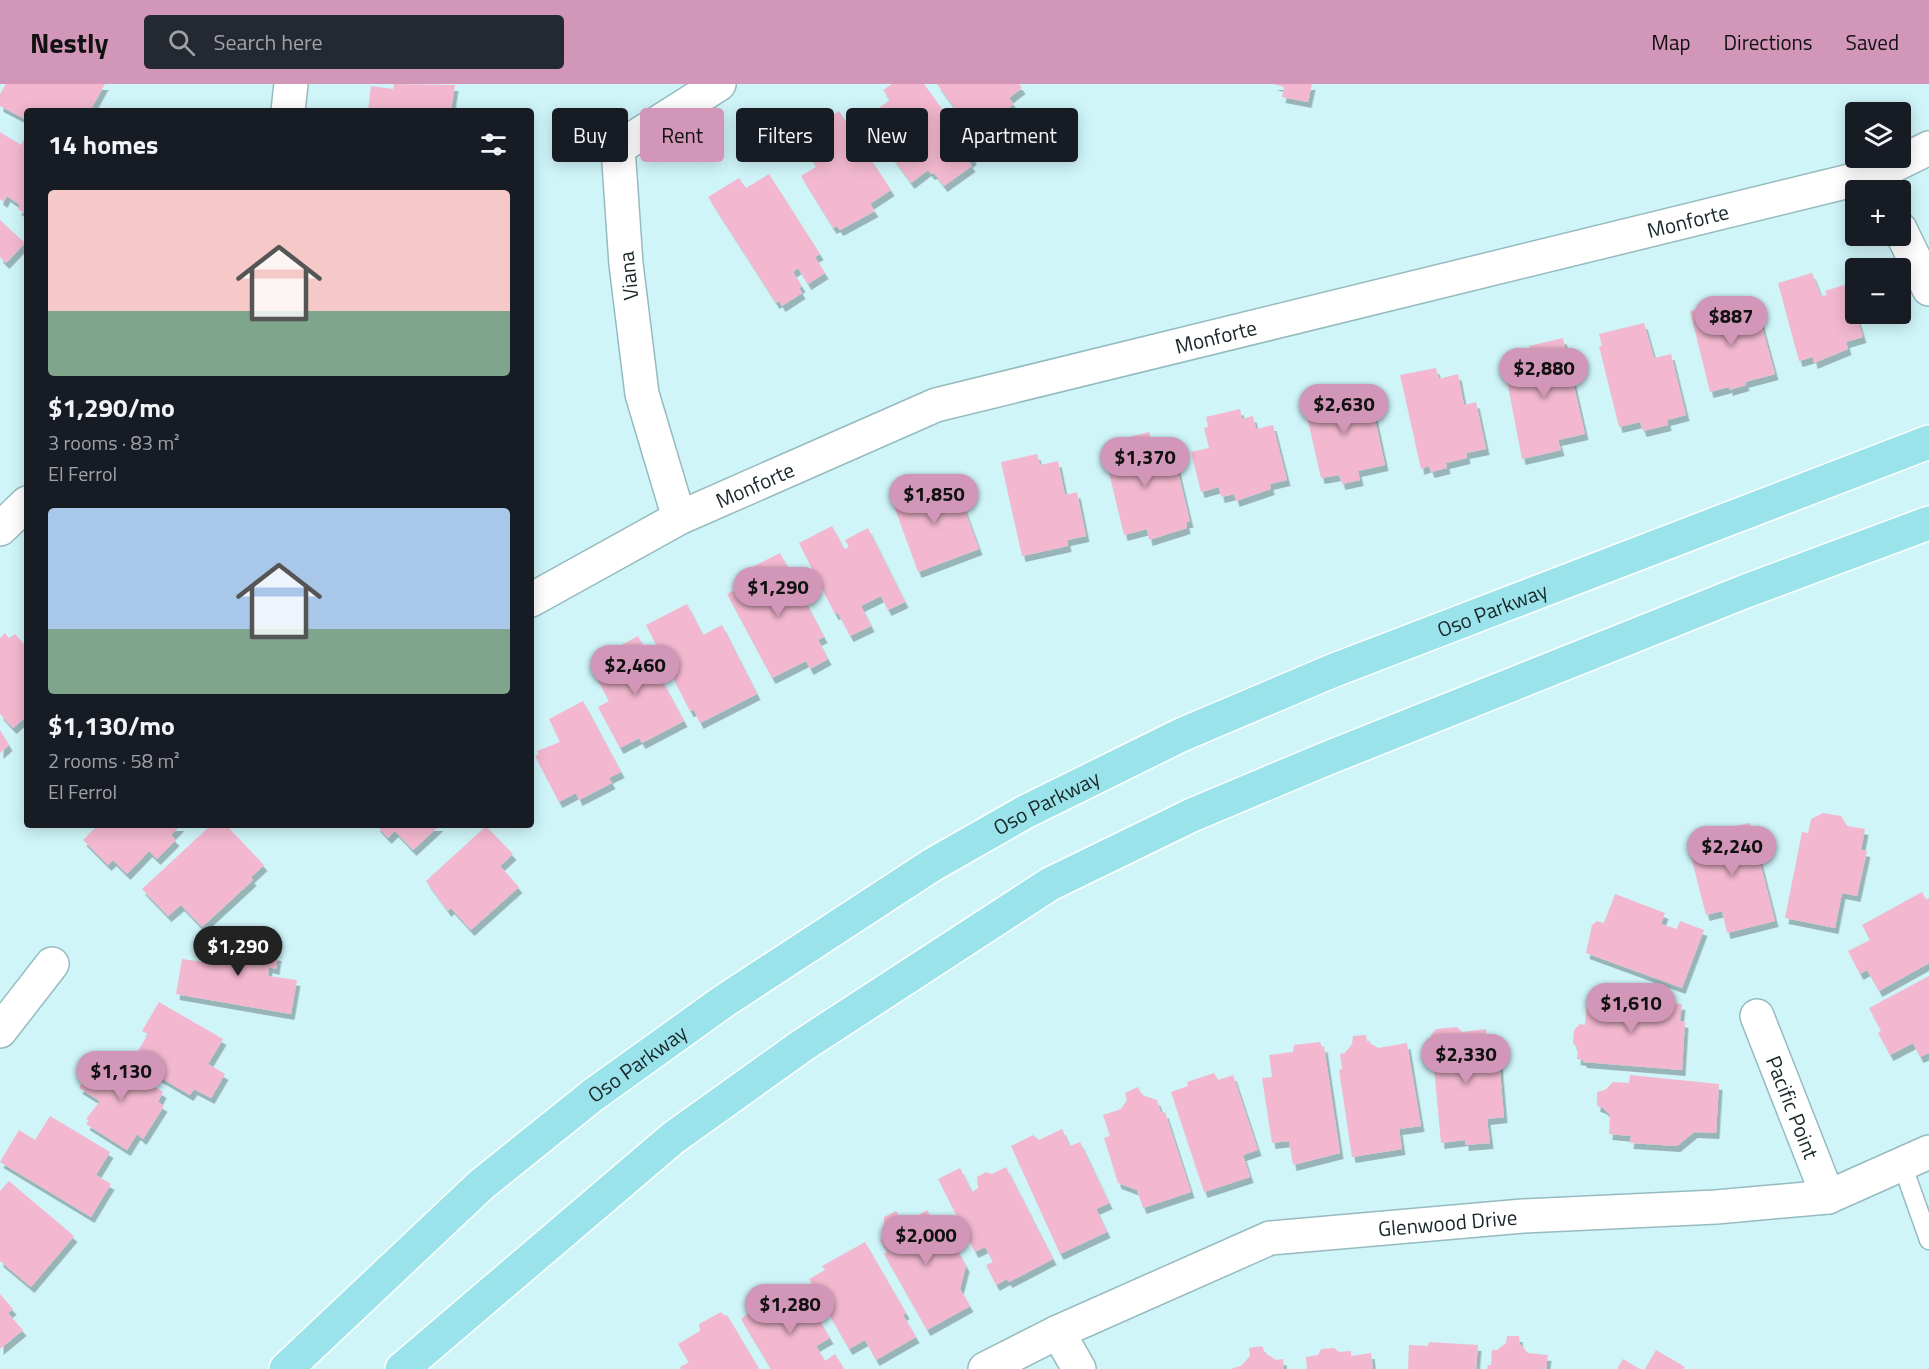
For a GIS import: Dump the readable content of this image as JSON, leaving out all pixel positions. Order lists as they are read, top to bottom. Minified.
{"streets":{"main road":["Oso Parkway"],"street":["Monforte","Viana","Pacific Point","Glenwood Drive"]},"crossings":[["Monforte","Viana"],["Pacific Point","Glenwood Drive"]],"page":{"header":"Nestly","search":"Search here","nav":["Map","Directions","Saved"],"map_buttons":["+","−"],"chip":["Buy","Rent","Filters","New","Apartment"],"heading":"14 homes","list":[{"name":"$1,290/mo","note":"3 rooms · 83 m² · El Ferrol"},{"name":"$1,130/mo","note":"2 rooms · 58 m² · El Ferrol"}],"price":["$887","$2,880","$2,630","$1,370","$1,850","$1,290","$2,460","$2,240","$1,290","$1,610","$2,330","$1,130","$2,000","$1,280"]}}
